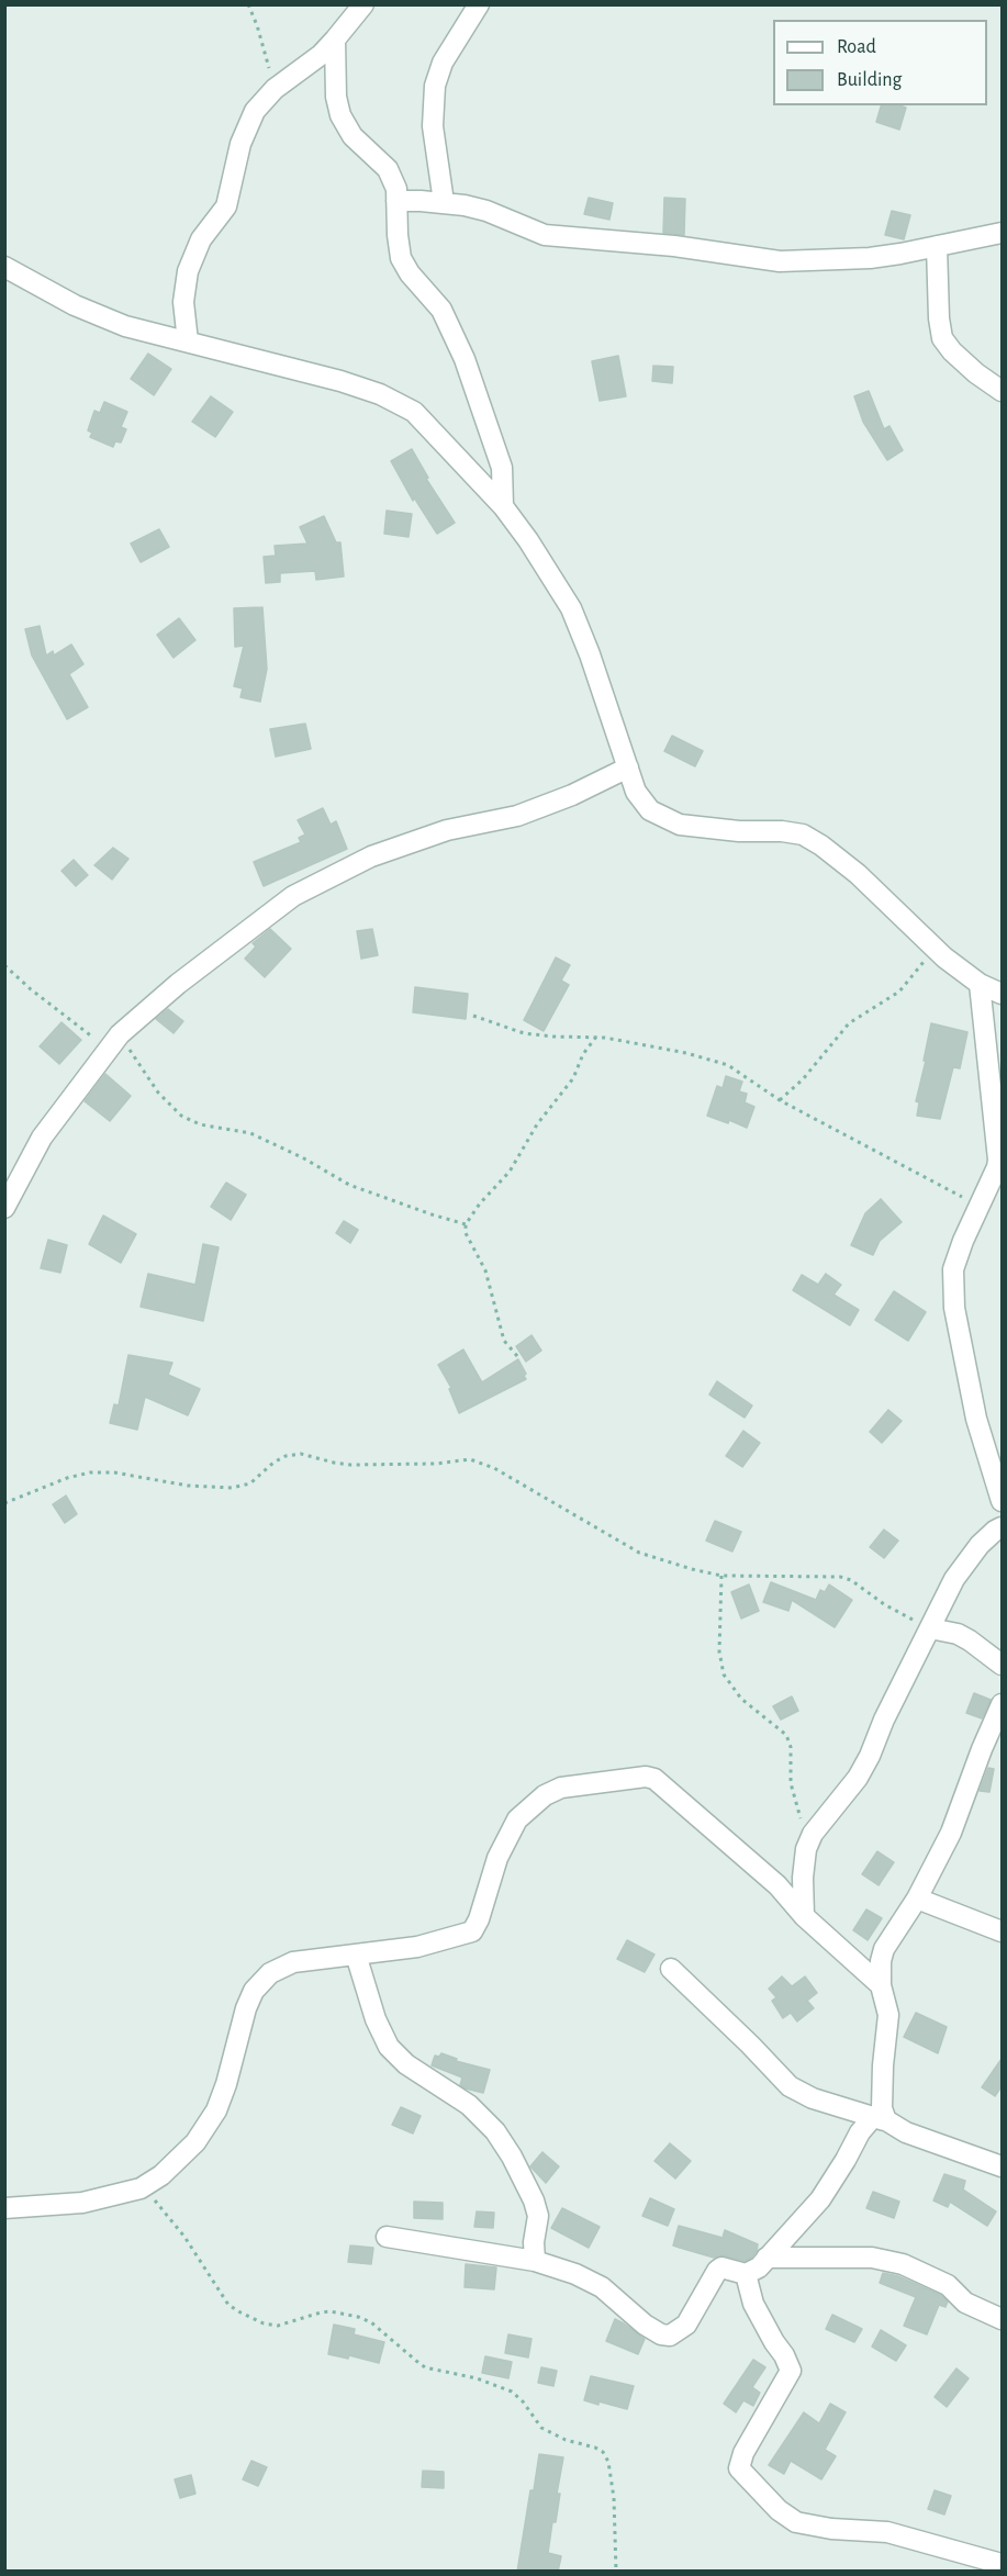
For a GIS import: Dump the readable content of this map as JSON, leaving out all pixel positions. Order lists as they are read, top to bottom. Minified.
{"legend":["Road","Building"]}
